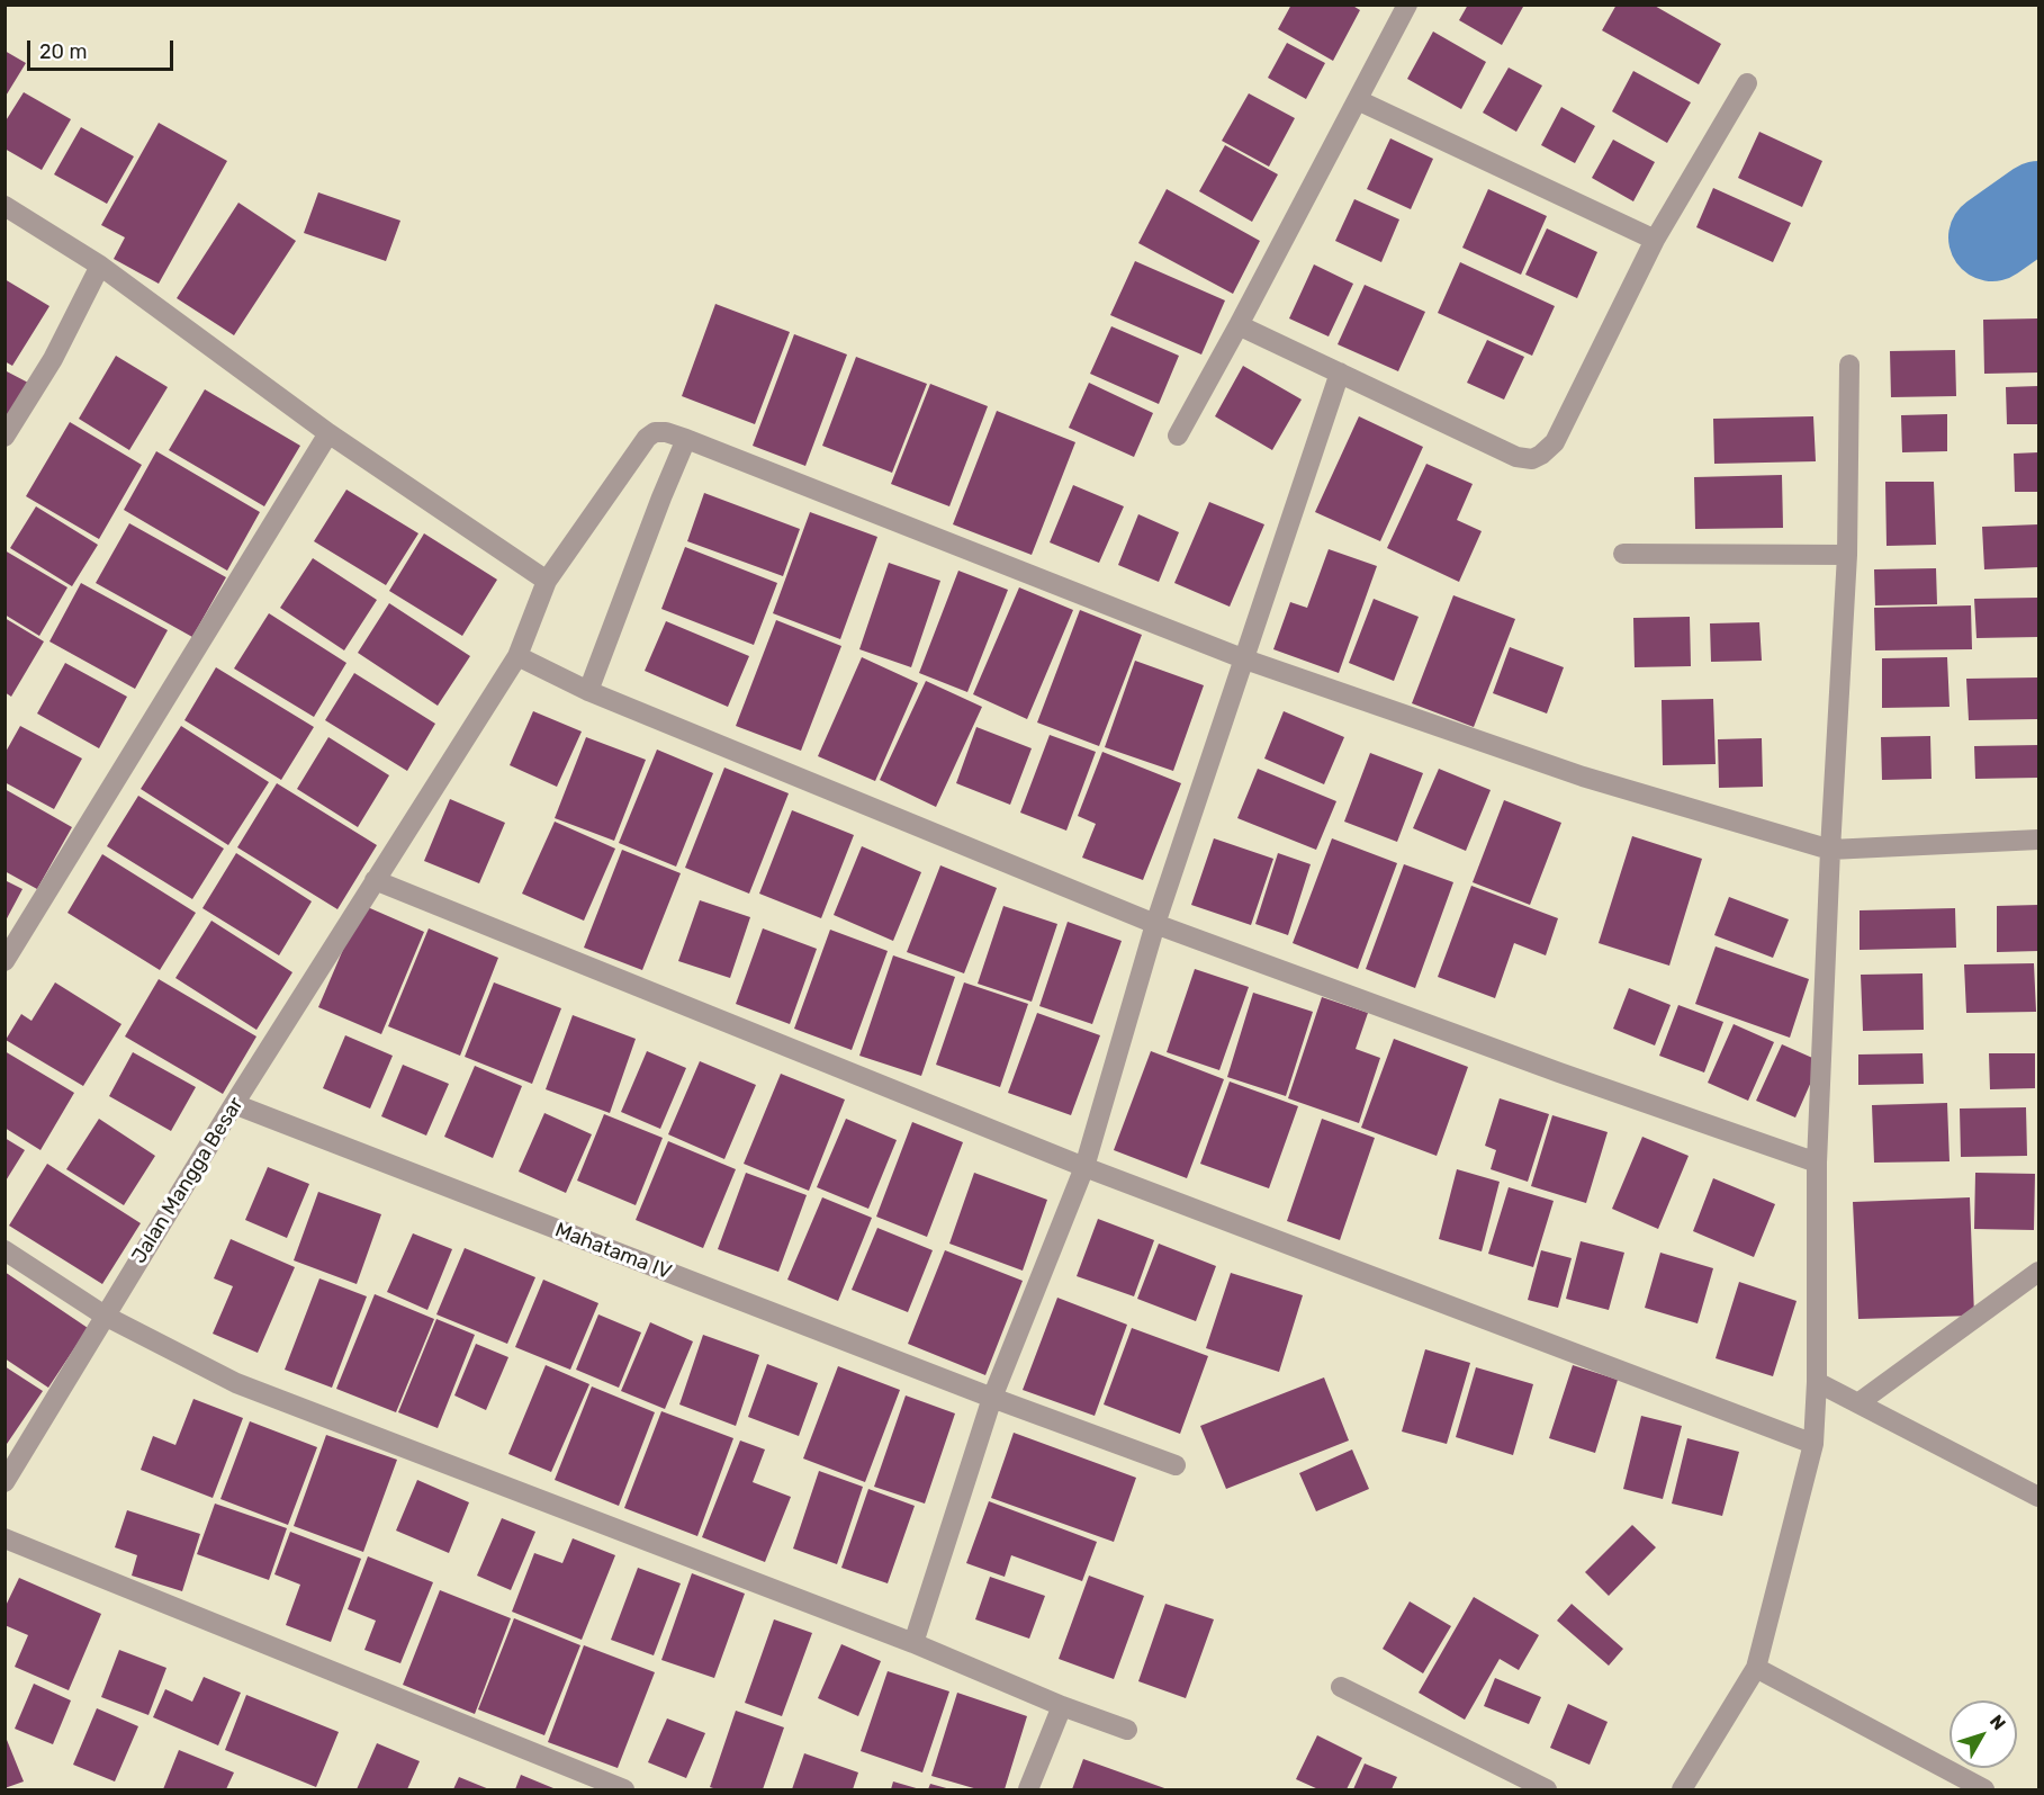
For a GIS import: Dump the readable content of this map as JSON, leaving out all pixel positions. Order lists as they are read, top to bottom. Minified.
{"streets":{"street":["Jalan Mangga Besar","Mahatama IV"]},"crossings":[["Jalan Mangga Besar","Mahatama IV"]],"scale_bar":"20 m","north":"top right"}
